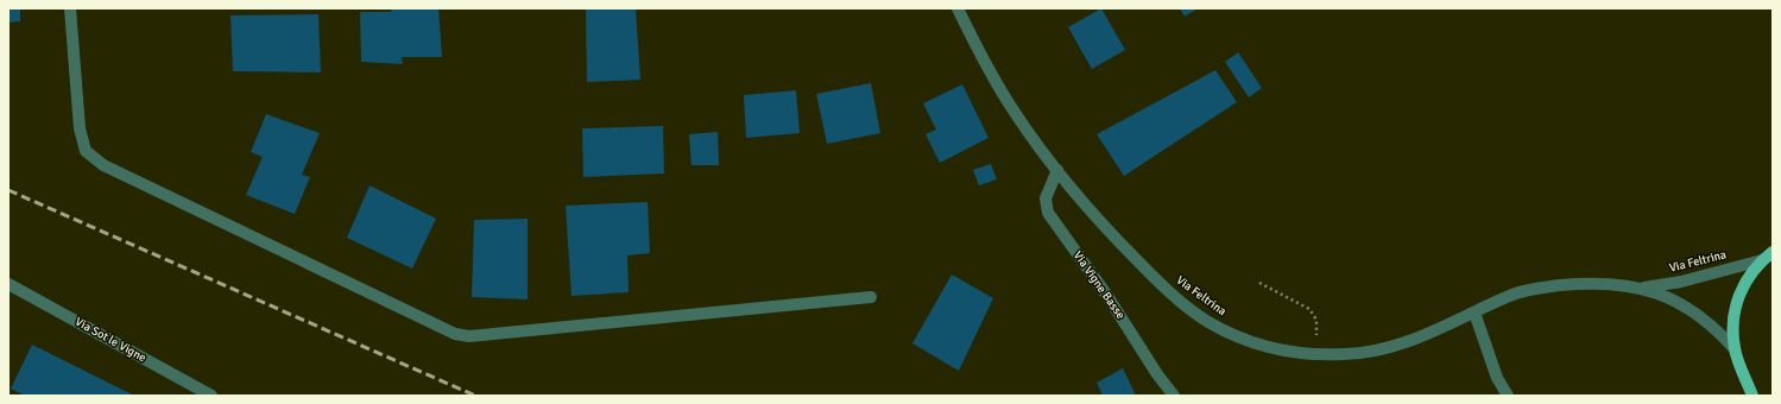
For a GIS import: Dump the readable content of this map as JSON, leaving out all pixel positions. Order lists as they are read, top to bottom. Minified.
{"streets":{"main road":["Via Feltrina"],"street":["Via Vigne Basse","Via Sot le Vigne"]},"crossings":[["Via Feltrina","Via Vigne Basse"]]}
